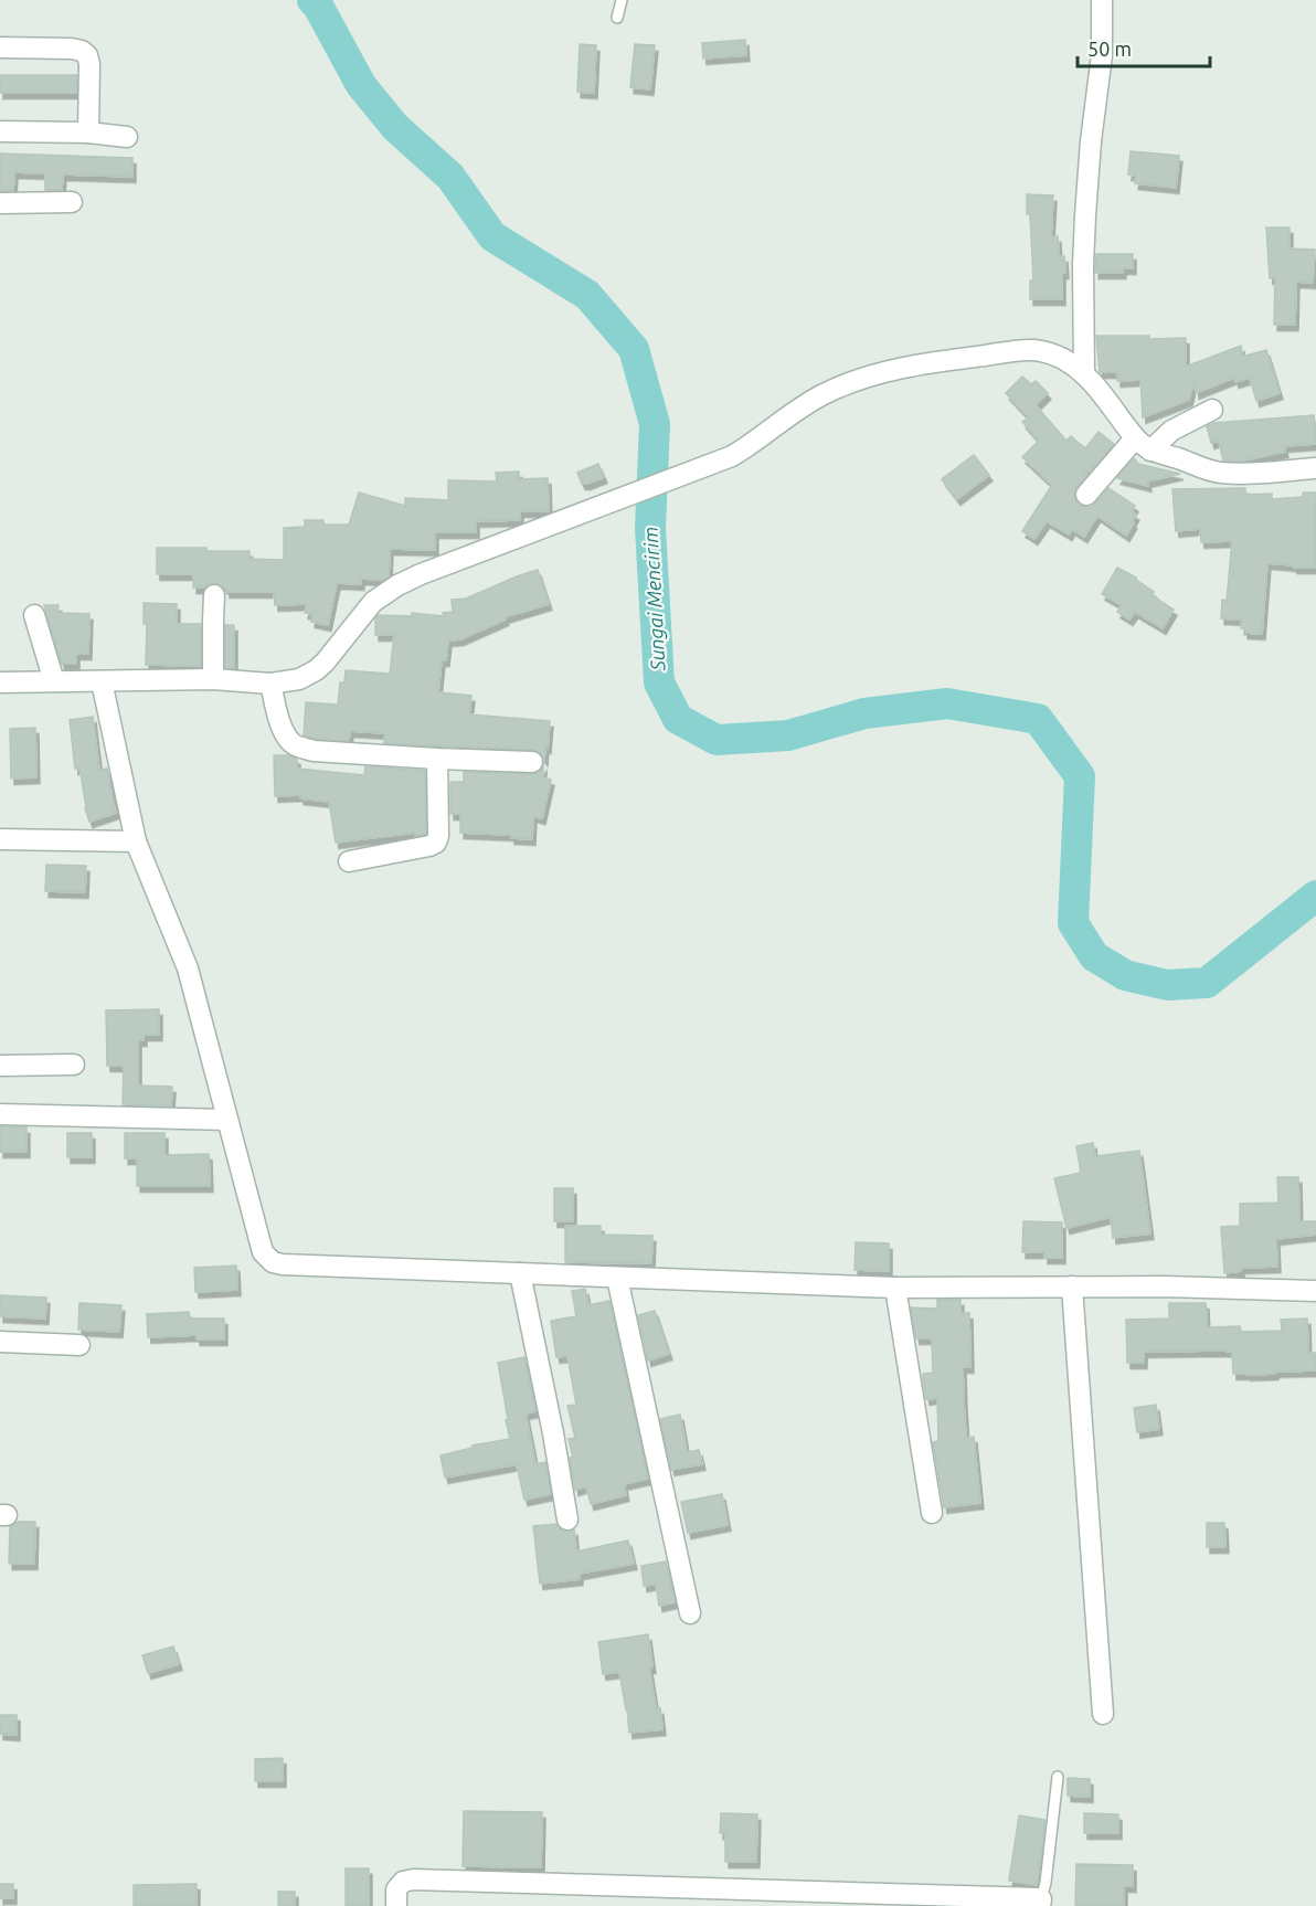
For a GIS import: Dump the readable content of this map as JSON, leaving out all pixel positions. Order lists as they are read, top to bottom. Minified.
{"water":["Sungai Mencirim"],"scale_bar":"50 m"}
